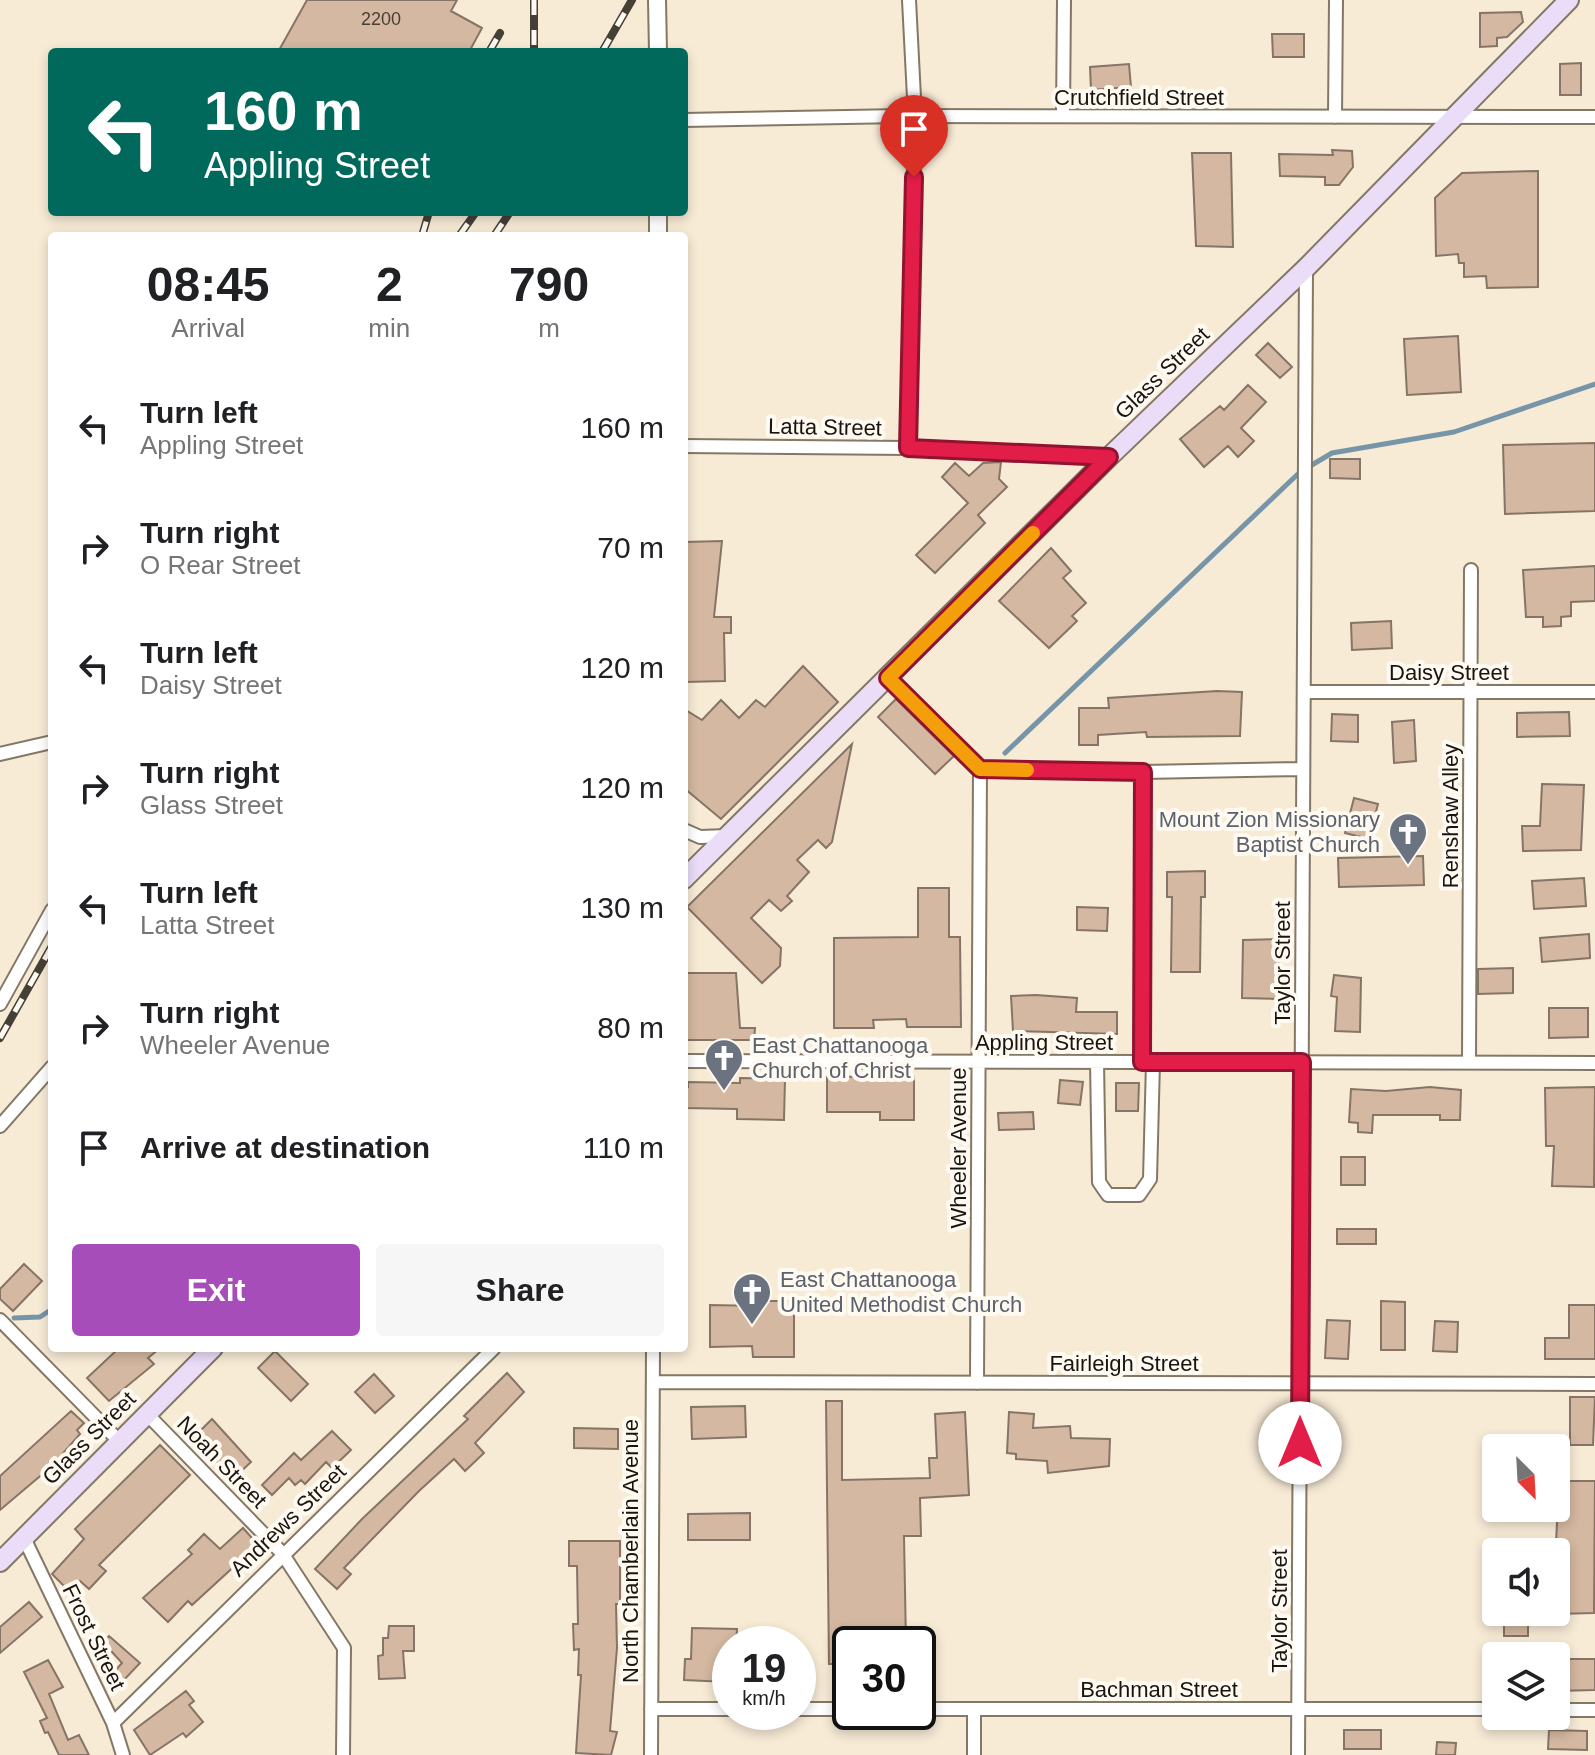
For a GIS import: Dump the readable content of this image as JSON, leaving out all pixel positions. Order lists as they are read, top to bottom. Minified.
{"streets":{"main road":["Glass Street"],"street":["Crutchfield Street","Latta Street","Daisy Street","Renshaw Alley","Taylor Street","Appling Street","Wheeler Avenue","Fairleigh Street","Noah Street","Andrews Street","North Chamberlain Avenue","Frost Street","Bachman Street"]},"crossings":[["Crutchfield Street","Glass Street"],["Glass Street","Latta Street"],["Glass Street","Taylor Street"],["Glass Street","Noah Street"],["Glass Street","Frost Street"],["Daisy Street","Renshaw Alley"],["Daisy Street","Taylor Street"],["Renshaw Alley","Appling Street"],["Taylor Street","Appling Street"],["Taylor Street","Fairleigh Street"],["Taylor Street","Bachman Street"],["Appling Street","Wheeler Avenue"],["Wheeler Avenue","Fairleigh Street"],["Fairleigh Street","North Chamberlain Avenue"],["Noah Street","Andrews Street"],["Andrews Street","Frost Street"]],"places":{"church":["Mount Zion Missionary Baptist Church","East Chattanooga Church of Christ","East Chattanooga United Methodist Church"]},"house_numbers":["2200"],"north":"bottom right","page":{"turn":["160 m","Appling Street"],"eta":["08:45","Arrival","2","min","790","m"],"list":[{"name":"Turn left","note":"Appling Street","value":"160 m"},{"name":"Turn right","note":"O Rear Street","value":"70 m"},{"name":"Turn left","note":"Daisy Street","value":"120 m"},{"name":"Turn right","note":"Glass Street","value":"120 m"},{"name":"Turn left","note":"Latta Street","value":"130 m"},{"name":"Turn right","note":"Wheeler Avenue","value":"80 m"},{"name":"Arrive at destination","value":"110 m"}],"buttons":["Exit","Share"],"speed":"19 km/h","limit":"30"}}
